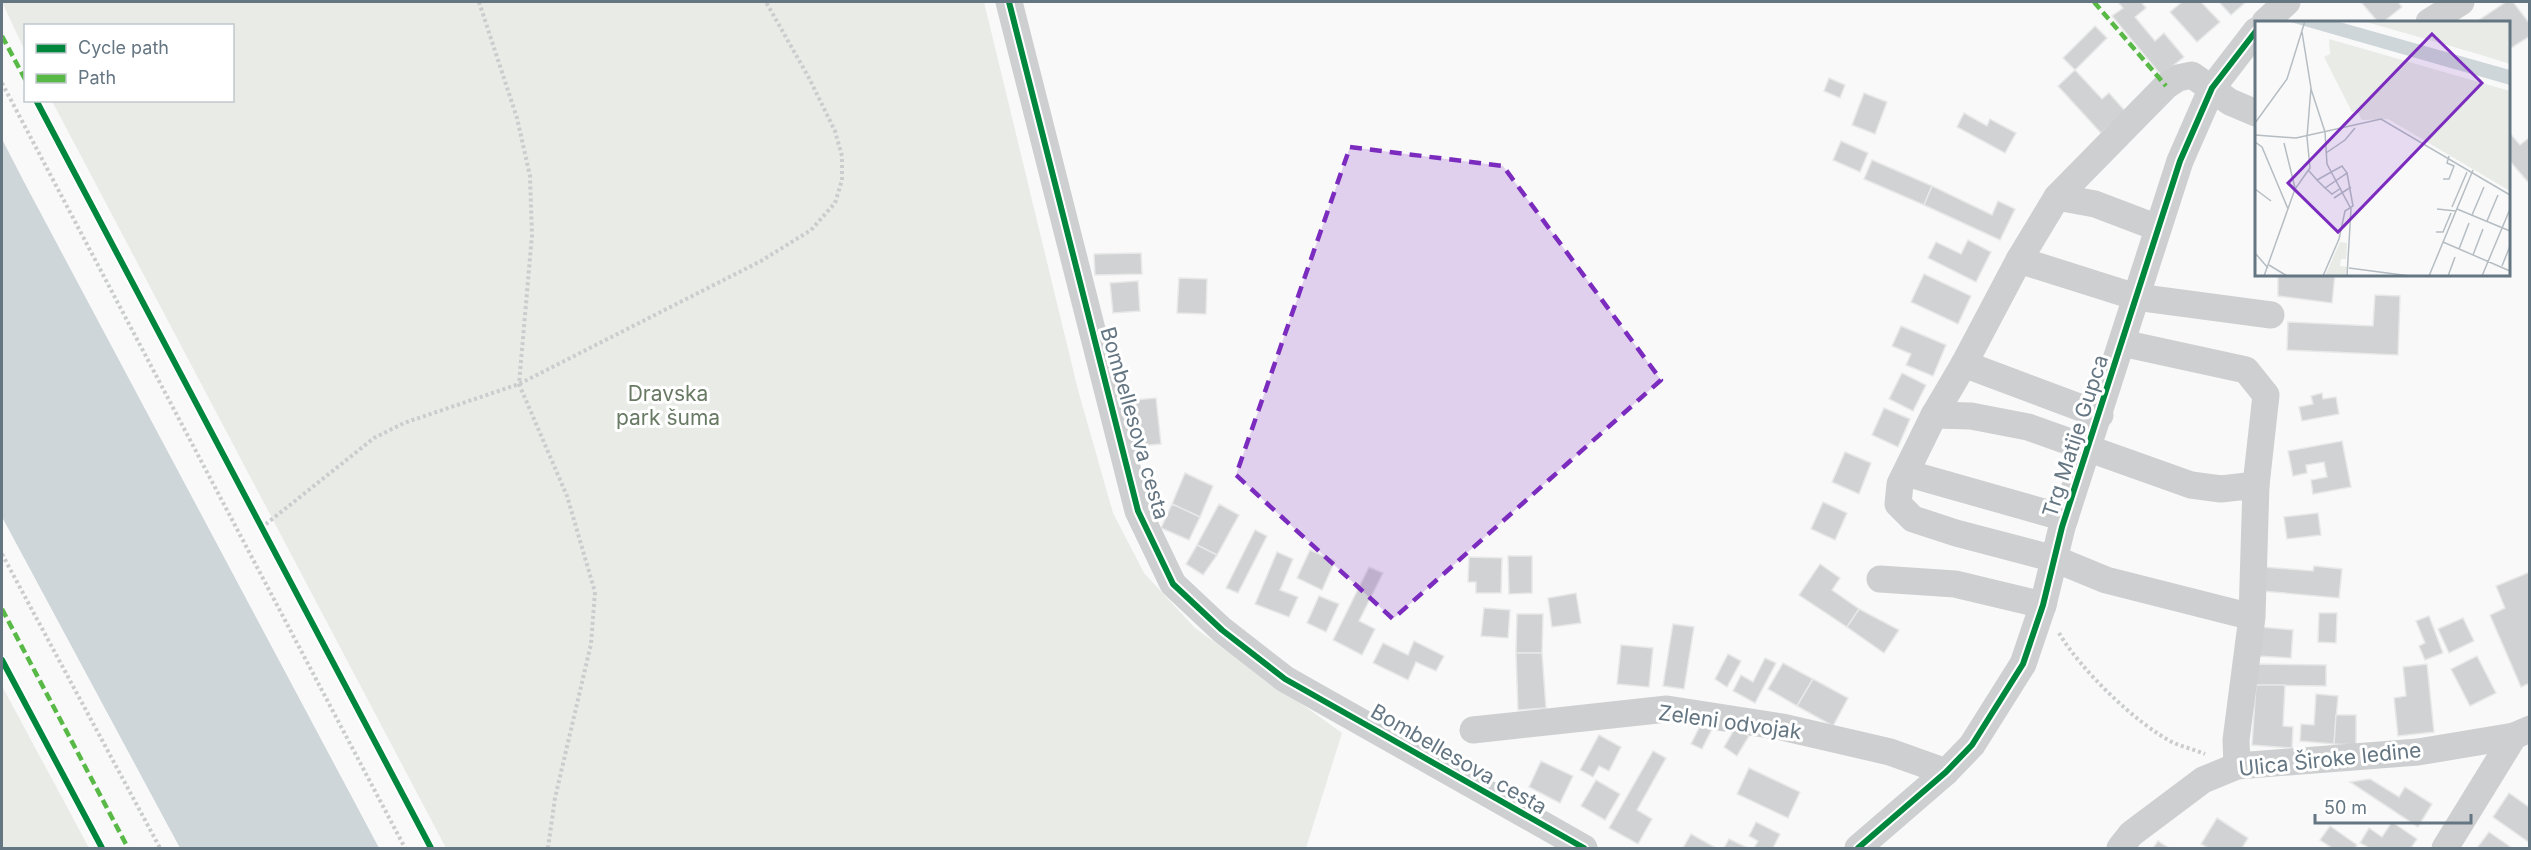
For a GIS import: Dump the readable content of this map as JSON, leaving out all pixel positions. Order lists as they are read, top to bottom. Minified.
{"streets":{"street":["Bombellesova cesta","Trg Matije Gupca","Zeleni odvojak","Ulica Široke ledine"]},"crossings":[["Trg Matije Gupca","Zeleni odvojak"]],"parks":["Dravska park šuma"],"legend":["Cycle path","Path"],"scale_bar":"50 m"}
